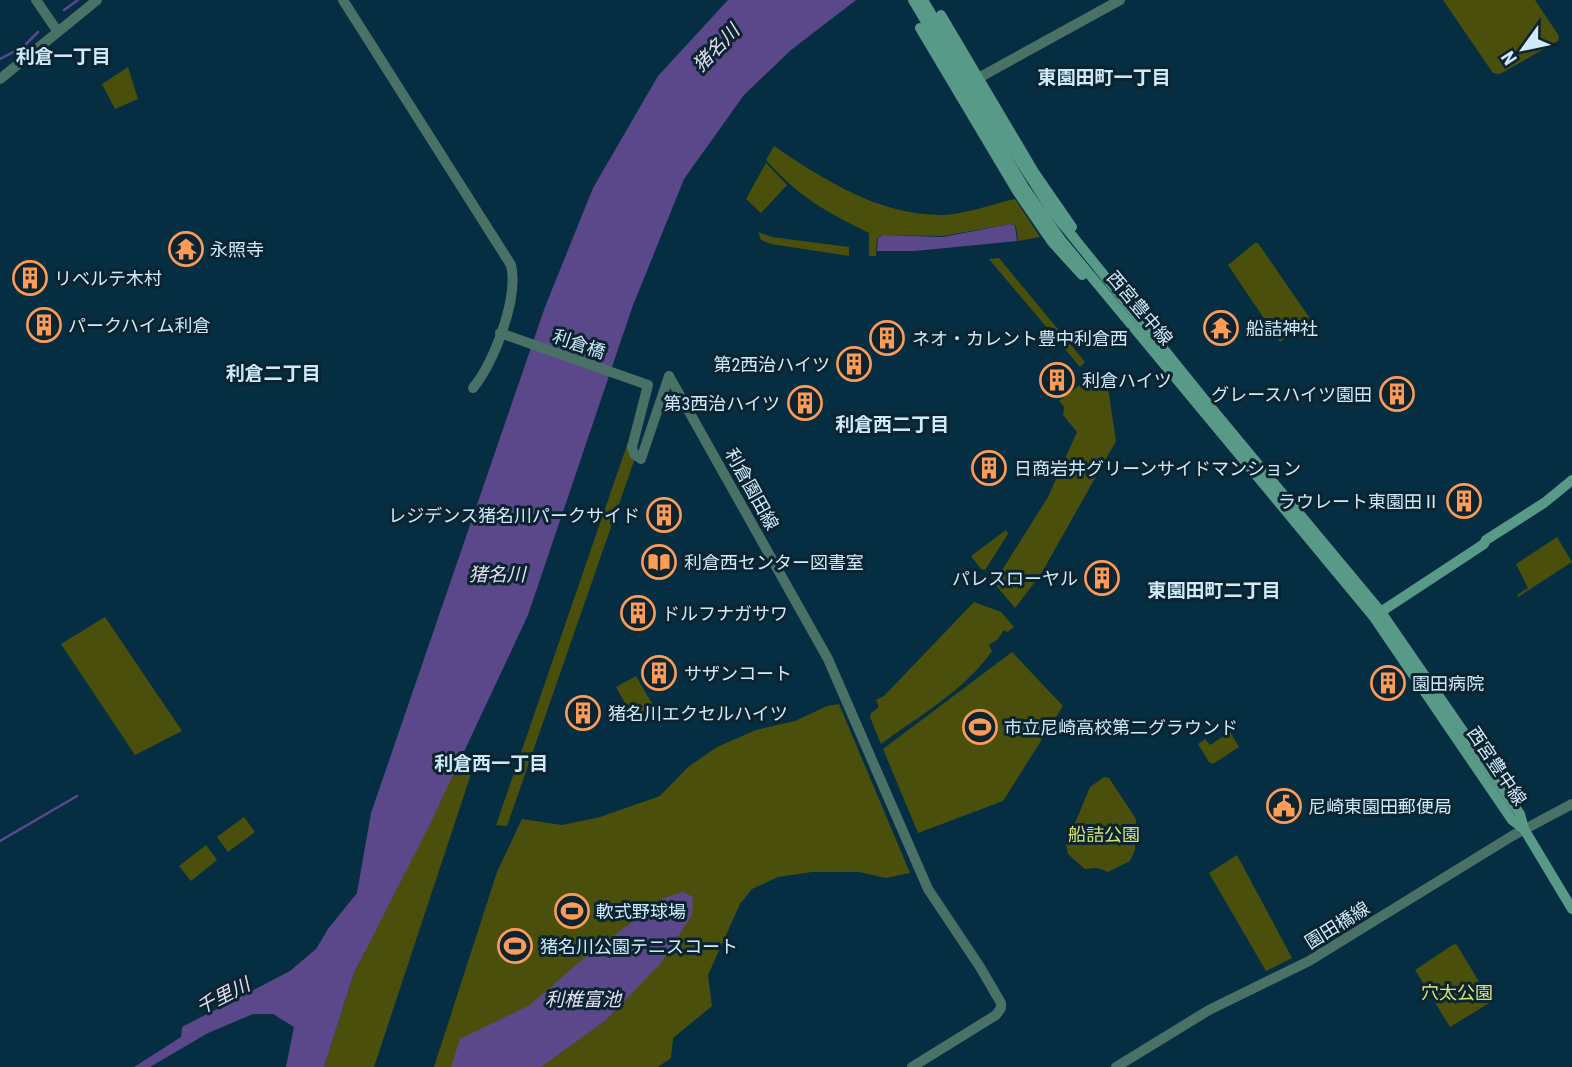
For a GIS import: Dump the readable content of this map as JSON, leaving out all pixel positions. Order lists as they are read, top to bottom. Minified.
{"streets":{"main road":["西宮豊中線"],"street":["利倉橋","利倉園田線","園田橋線"]},"crossings":[["西宮豊中線","園田橋線"],["利倉橋","利倉園田線"]],"districts":["利倉一丁目","東園田町一丁目","利倉二丁目","利倉西二丁目","東園田町二丁目","利倉西一丁目"],"water":["猪名川","千里川","利椎富池"],"parks":["船詰公園","穴太公園"],"places":{"temple":["永照寺","船詰神社"],"building":["リベルテ木村","パークハイム利倉","ネオ・カレント豊中利倉西","第2西治ハイツ","利倉ハイツ","グレースハイツ園田","第3西治ハイツ","日商岩井グリーンサイドマンション","ラウレート東園田Ⅱ","レジデンス猪名川パークサイド","パレスローヤル","ドルフナガサワ","サザンコート","園田病院","猪名川エクセルハイツ"],"library":["利倉西センター図書室"],"sports":["市立尼崎高校第二グラウンド","軟式野球場","猪名川公園テニスコート"],"public building":["尼崎東園田郵便局"]},"north":"bottom left"}
